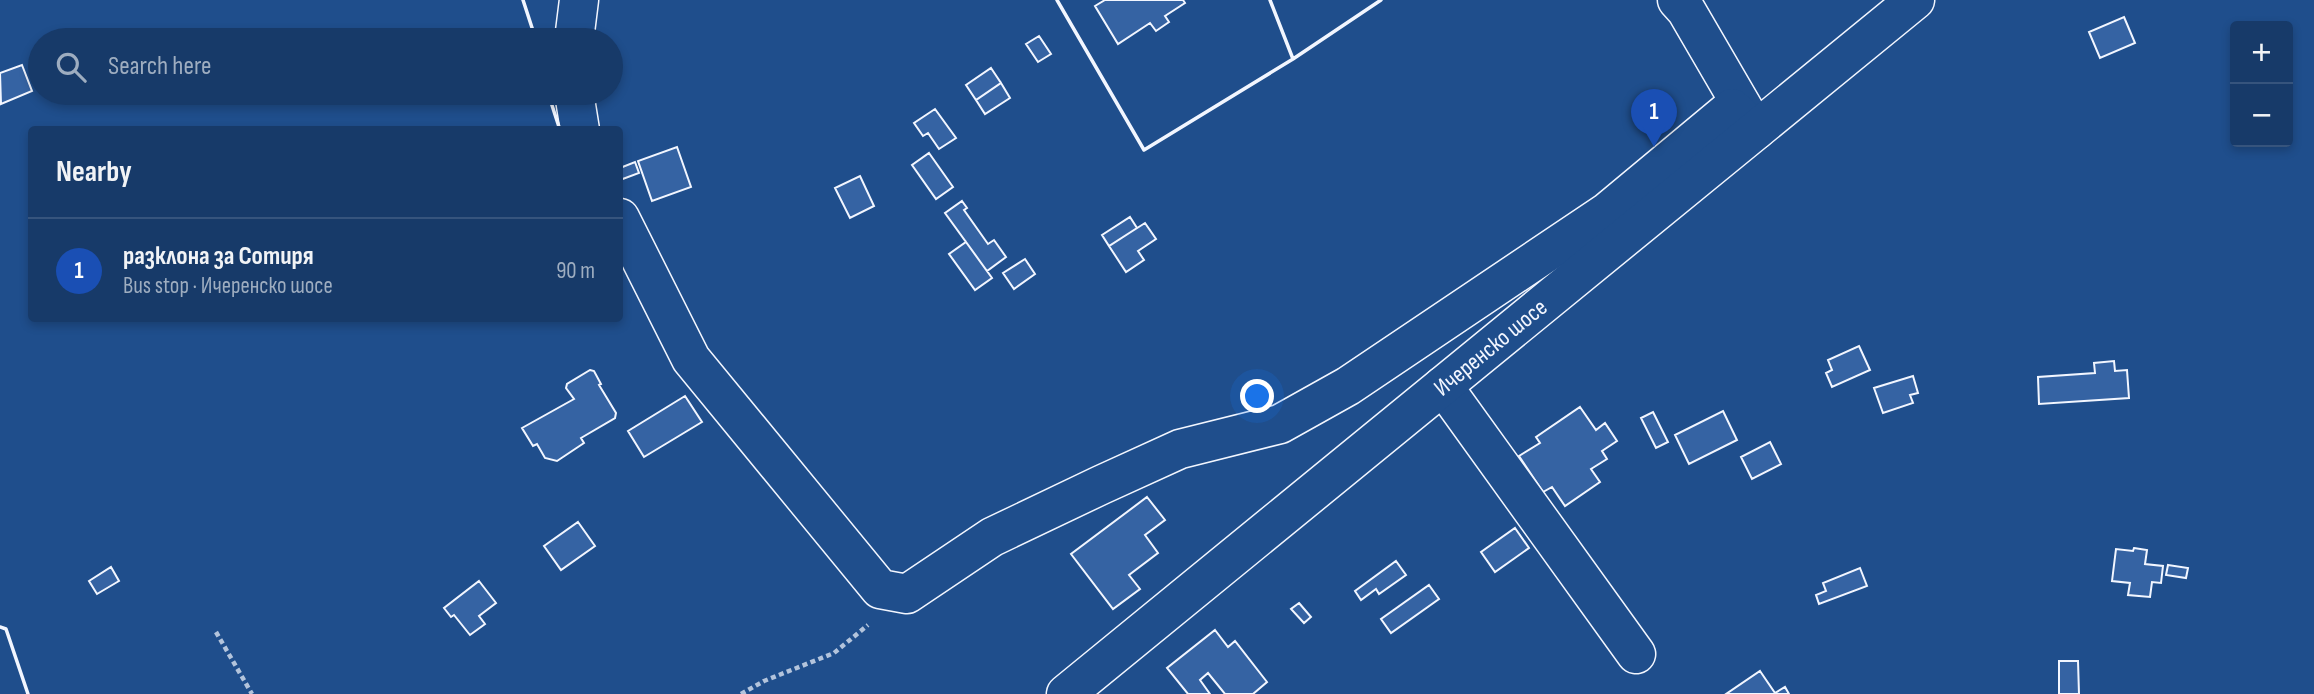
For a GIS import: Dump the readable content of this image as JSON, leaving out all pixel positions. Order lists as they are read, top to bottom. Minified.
{"streets":{"street":["Ичеренско шосе"]},"page":{"map_buttons":["+","−"],"search":"Search here","pins":"1","heading":"Nearby","list":[{"mark":"1","name":"разклона за Сотиря","note":"Bus stop · Ичеренско шосе","value":"90 m"}]}}
